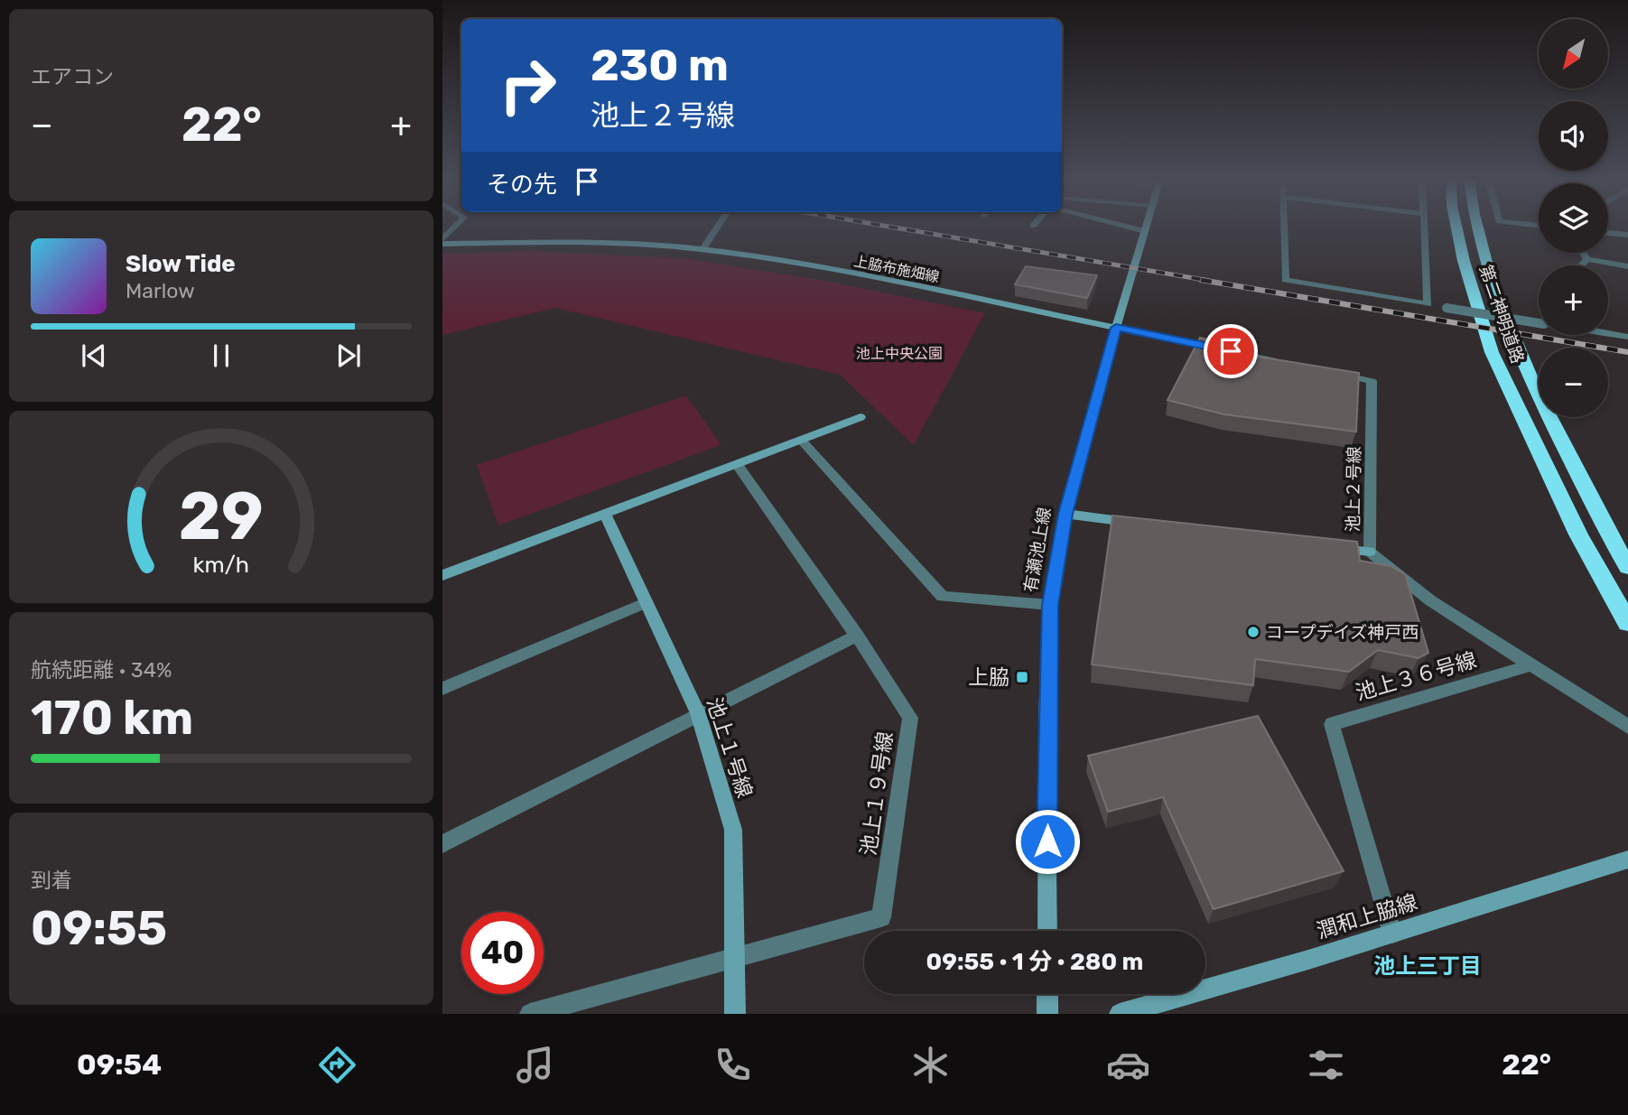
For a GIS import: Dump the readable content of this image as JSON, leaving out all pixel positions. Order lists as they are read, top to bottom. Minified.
{"streets":{"highway":["第二神明道路"],"street":["上脇布施畑線","池上２号線","有瀬池上線","池上３６号線","池上１号線","池上１９号線","潤和上脇線"]},"crossings":[["上脇布施畑線","有瀬池上線"],["池上２号線","池上３６号線"],["池上３６号線","潤和上脇線"],["池上１号線","池上１９号線"]],"districts":["池上三丁目"],"parks":["池上中央公園"],"places":{"other":["コープデイズ神戸西"],"transit":["上脇"]},"north":"bottom left","page":{"tile":["エアコン",["航続距離 · 34%","170 km"],["到着","09:55"]],"map_buttons":["+","−"],"turn":["230 m","池上２号線"],"heat":["−","22°","+"],"then":"その先","song":["Slow Tide","Marlow"],"limit":"40","trip":"09:55 · 1 分 · 280 m","tabs":["09:54","22°"],"gauge":["29","km/h"]}}
